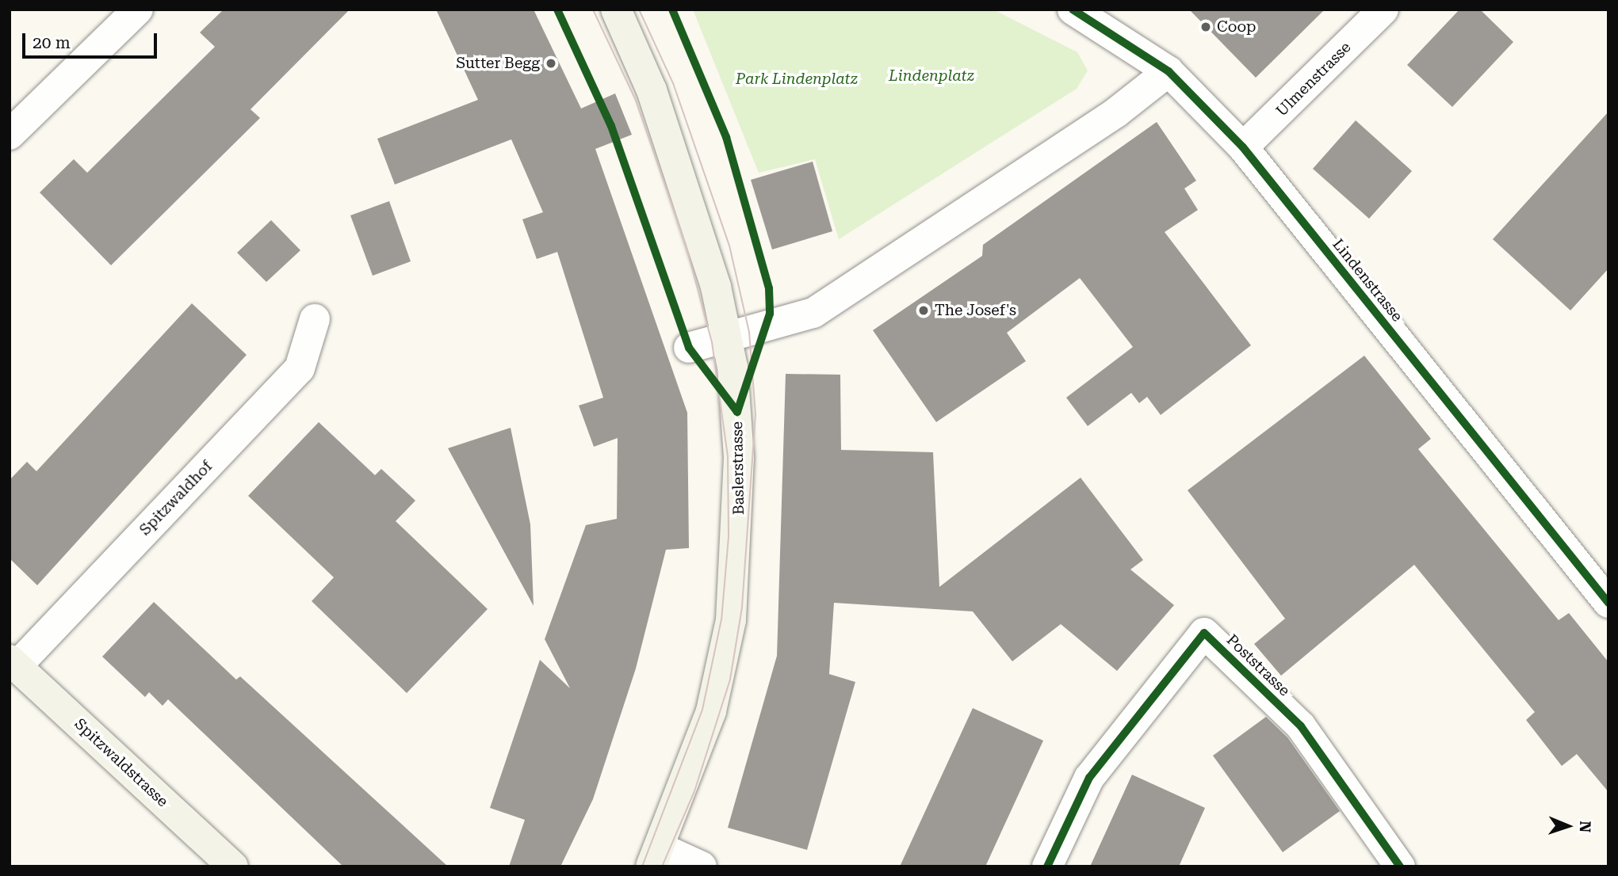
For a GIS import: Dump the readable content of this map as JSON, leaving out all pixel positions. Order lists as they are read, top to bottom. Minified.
{"streets":{"main road":["Baslerstrasse","Spitzwaldstrasse"],"street":["Ulmenstrasse","Lindenstrasse","Spitzwaldhof","Poststrasse"]},"crossings":[["Ulmenstrasse","Lindenstrasse"],["Spitzwaldhof","Spitzwaldstrasse"]],"parks":["Lindenplatz","Park Lindenplatz"],"places":["Coop","Sutter Begg","The Josef's"],"scale_bar":"20 m","north":"right"}
